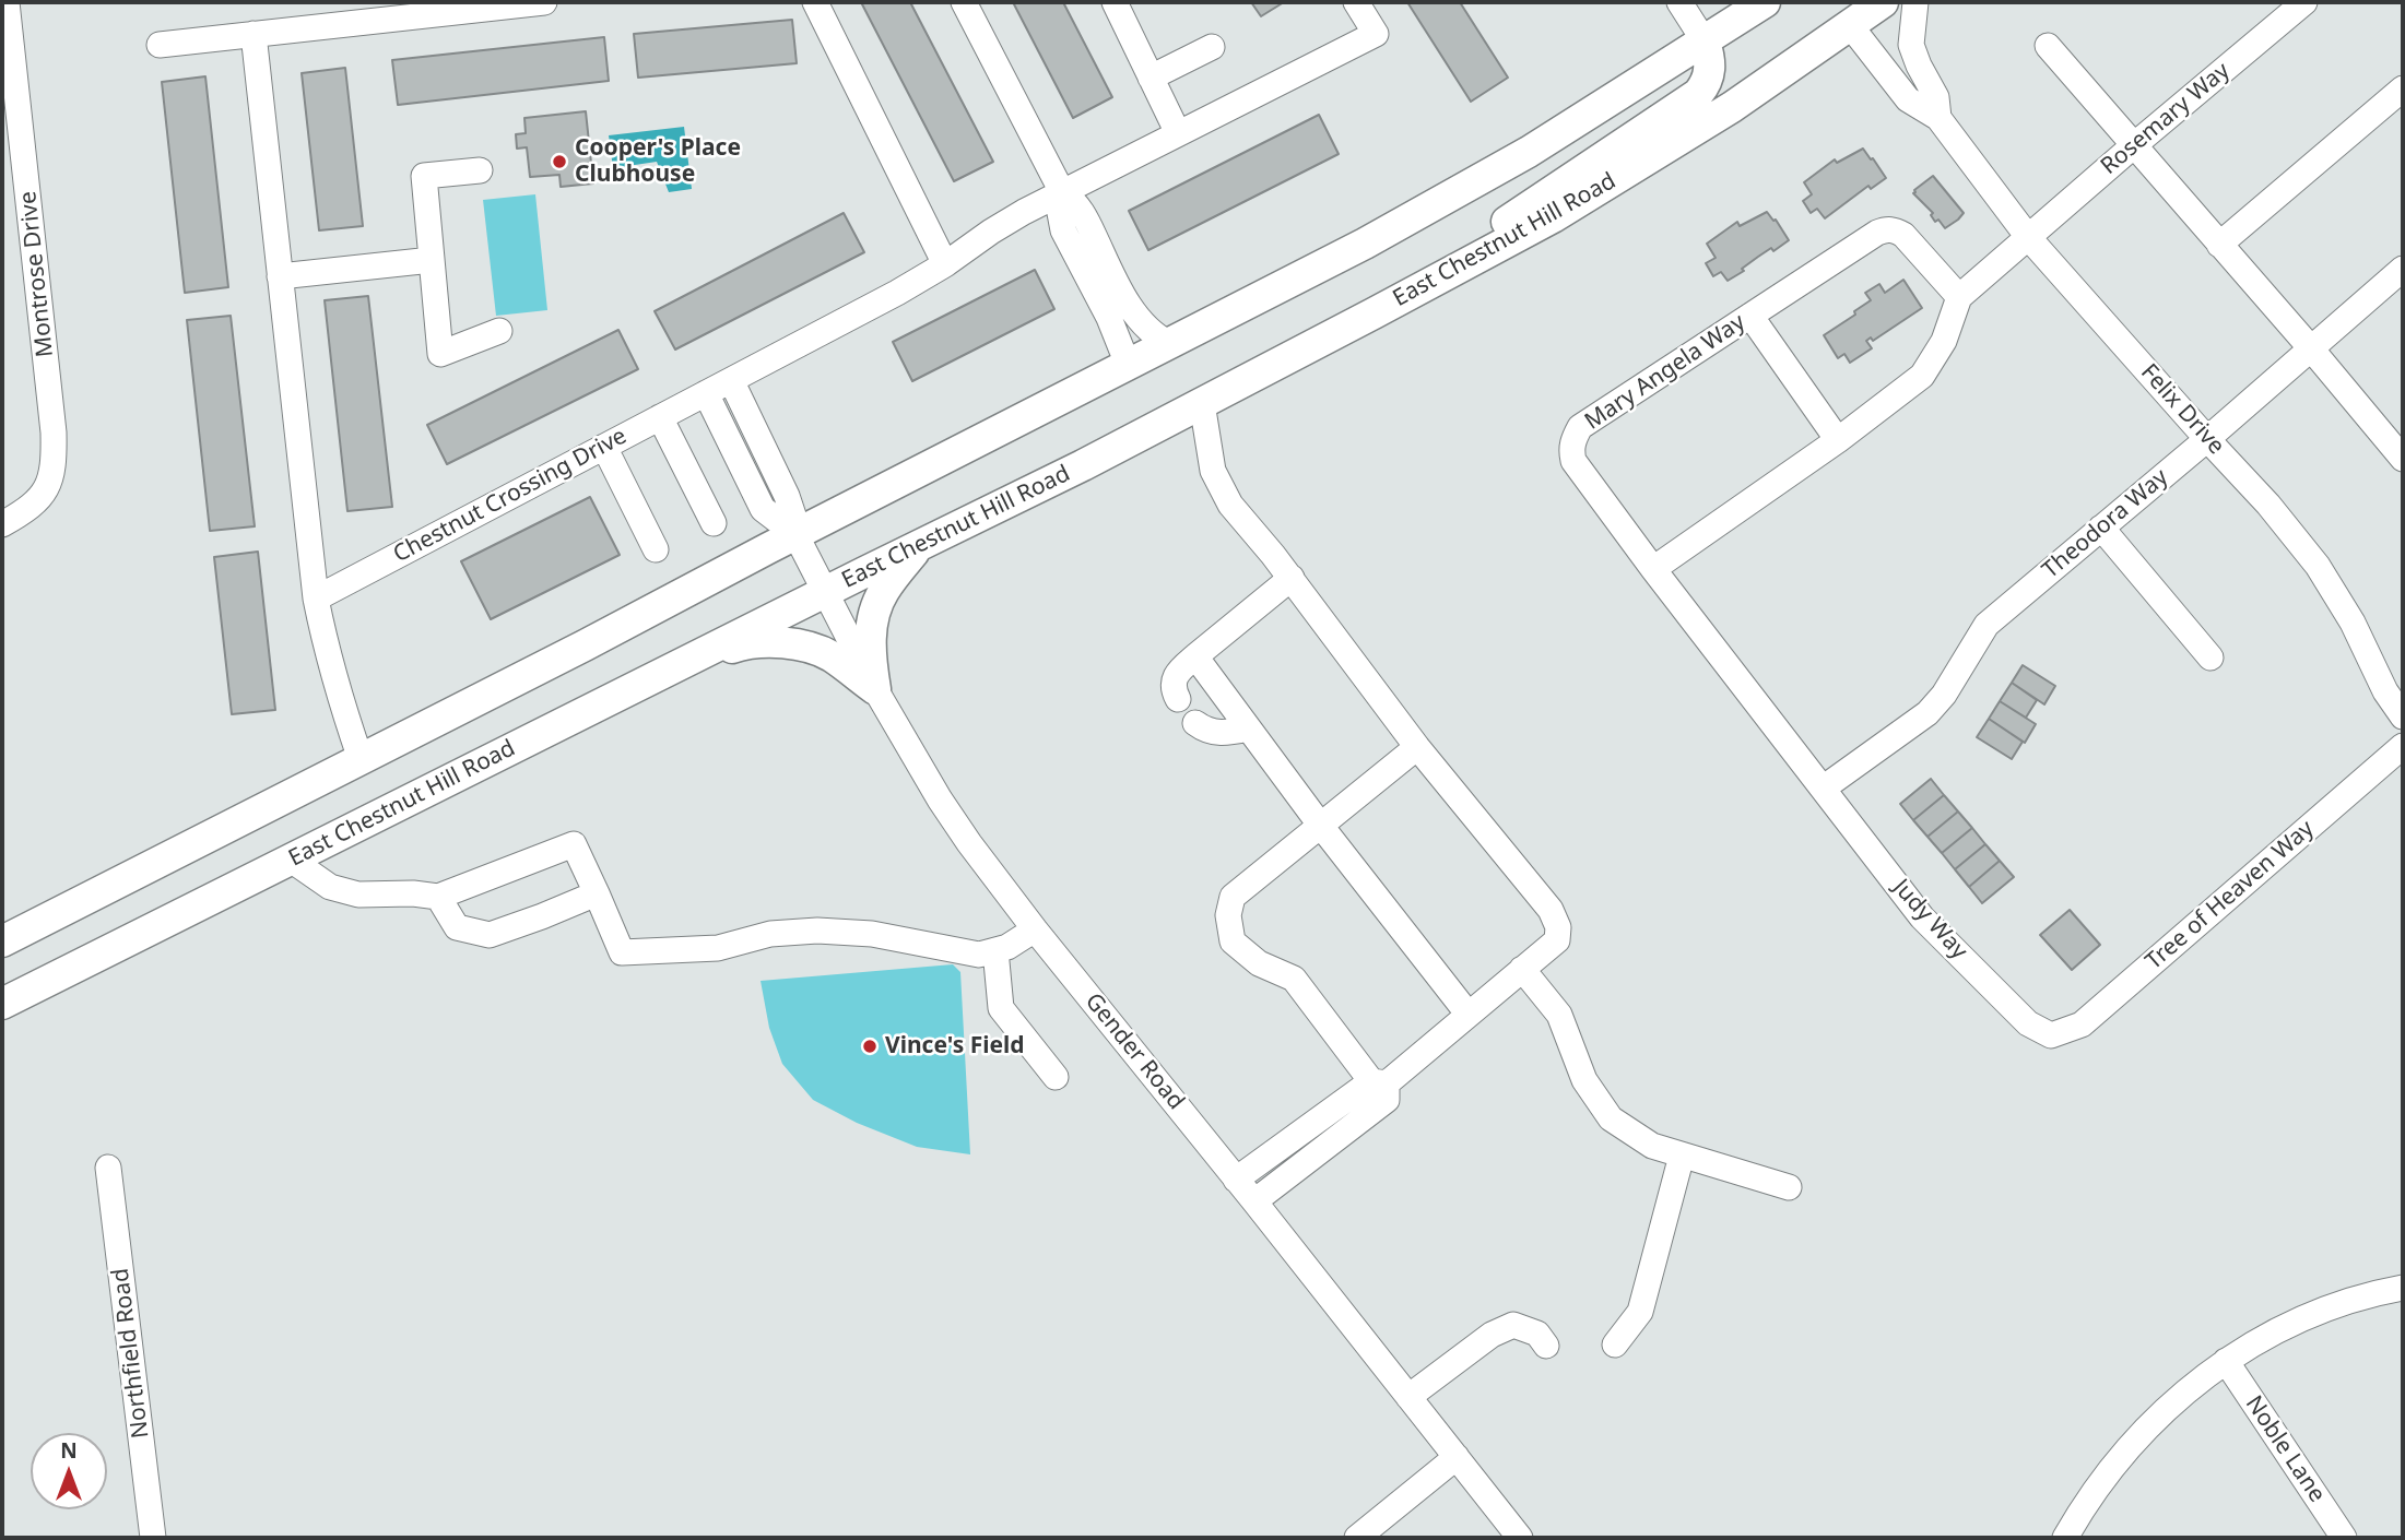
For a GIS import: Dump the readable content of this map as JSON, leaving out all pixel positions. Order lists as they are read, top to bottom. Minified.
{"streets":{"main road":["East Chestnut Hill Road"],"street":["Rosemary Way","Montrose Drive","Mary Angela Way","Felix Drive","Chestnut Crossing Drive","Theodora Way","Tree of Heaven Way","Judy Way","Gender Road","Northfield Road","Noble Lane"]},"crossings":[["Rosemary Way","Felix Drive"],["East Chestnut Hill Road","Felix Drive"],["East Chestnut Hill Road","Gender Road"],["Mary Angela Way","Theodora Way"],["Mary Angela Way","Judy Way"],["Felix Drive","Theodora Way"],["Theodora Way","Judy Way"],["Tree of Heaven Way","Judy Way"]],"places":["Cooper's Place Clubhouse","Vince's Field"],"north":"top"}
